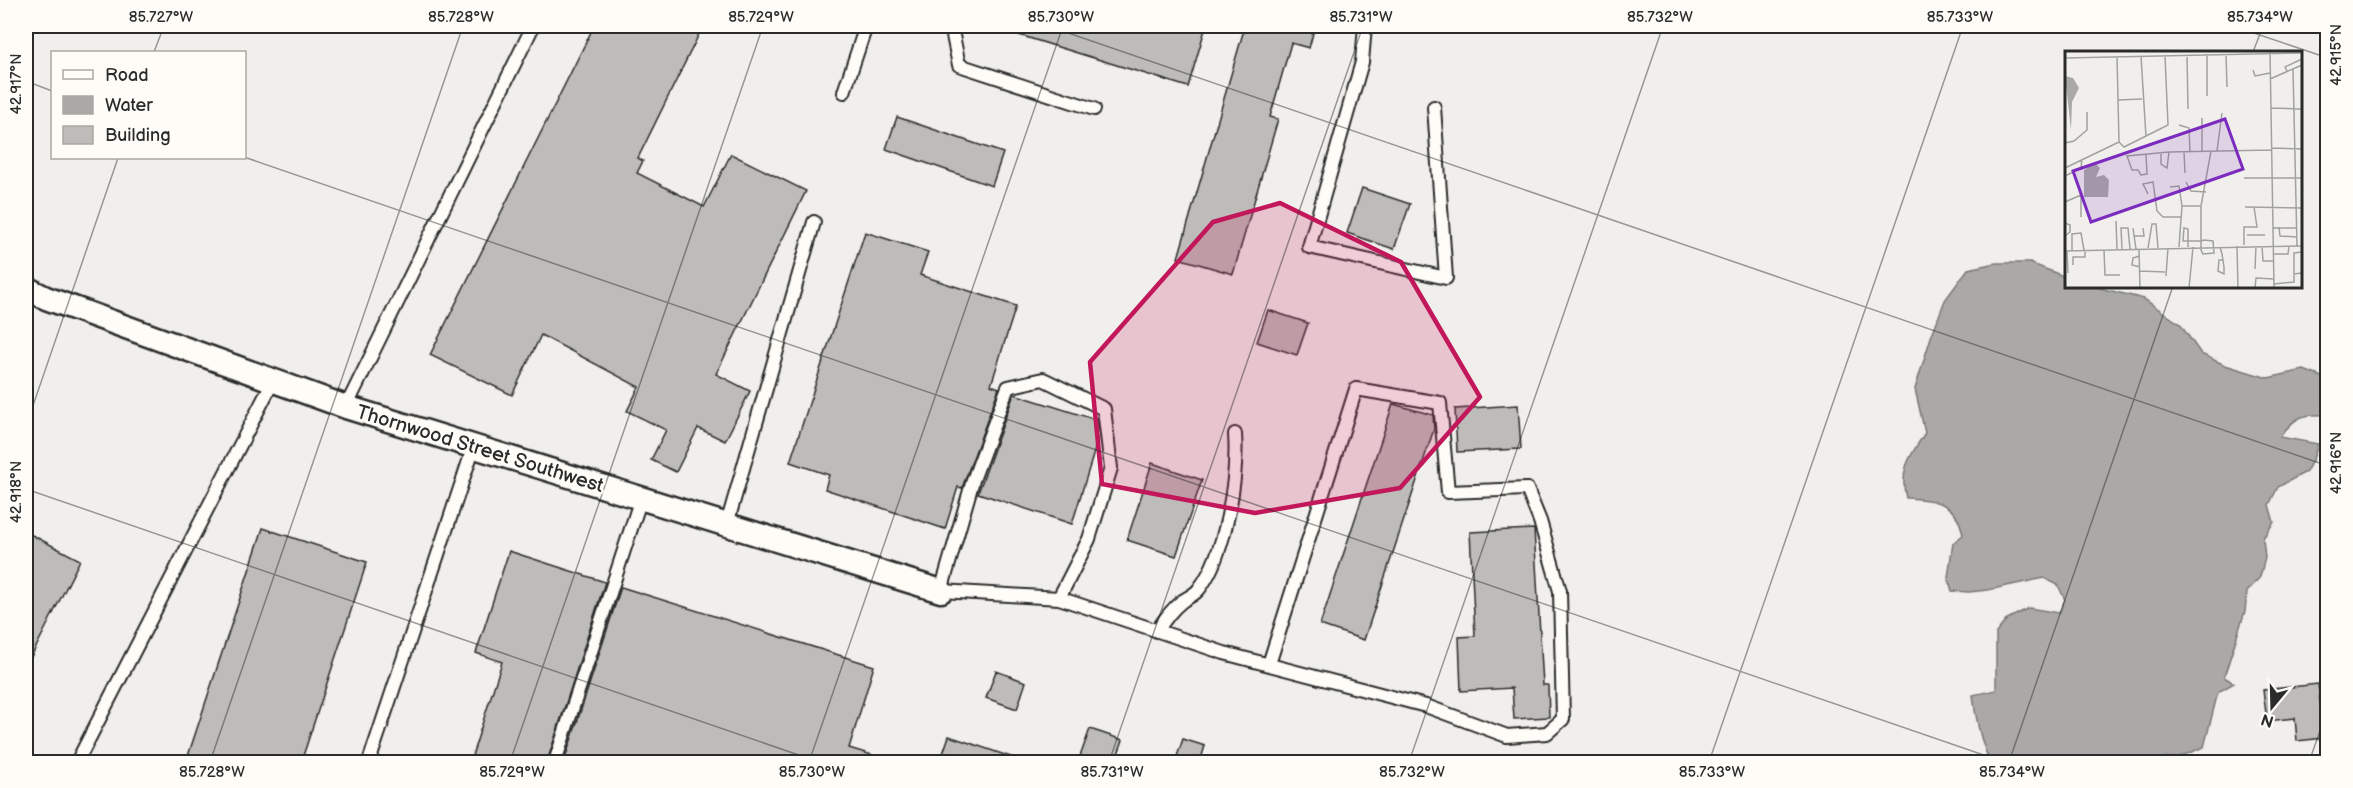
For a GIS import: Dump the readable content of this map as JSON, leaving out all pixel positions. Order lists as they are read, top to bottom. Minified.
{"streets":{"street":["Thornwood Street Southwest"]},"legend":["Road","Water","Building"],"north":"bottom","coordinates":["85.727°W","85.728°W","85.729°W","85.730°W","85.731°W","85.732°W","85.733°W","85.734°W","42.915°N","42.917°N","42.916°N","42.918°N"]}
